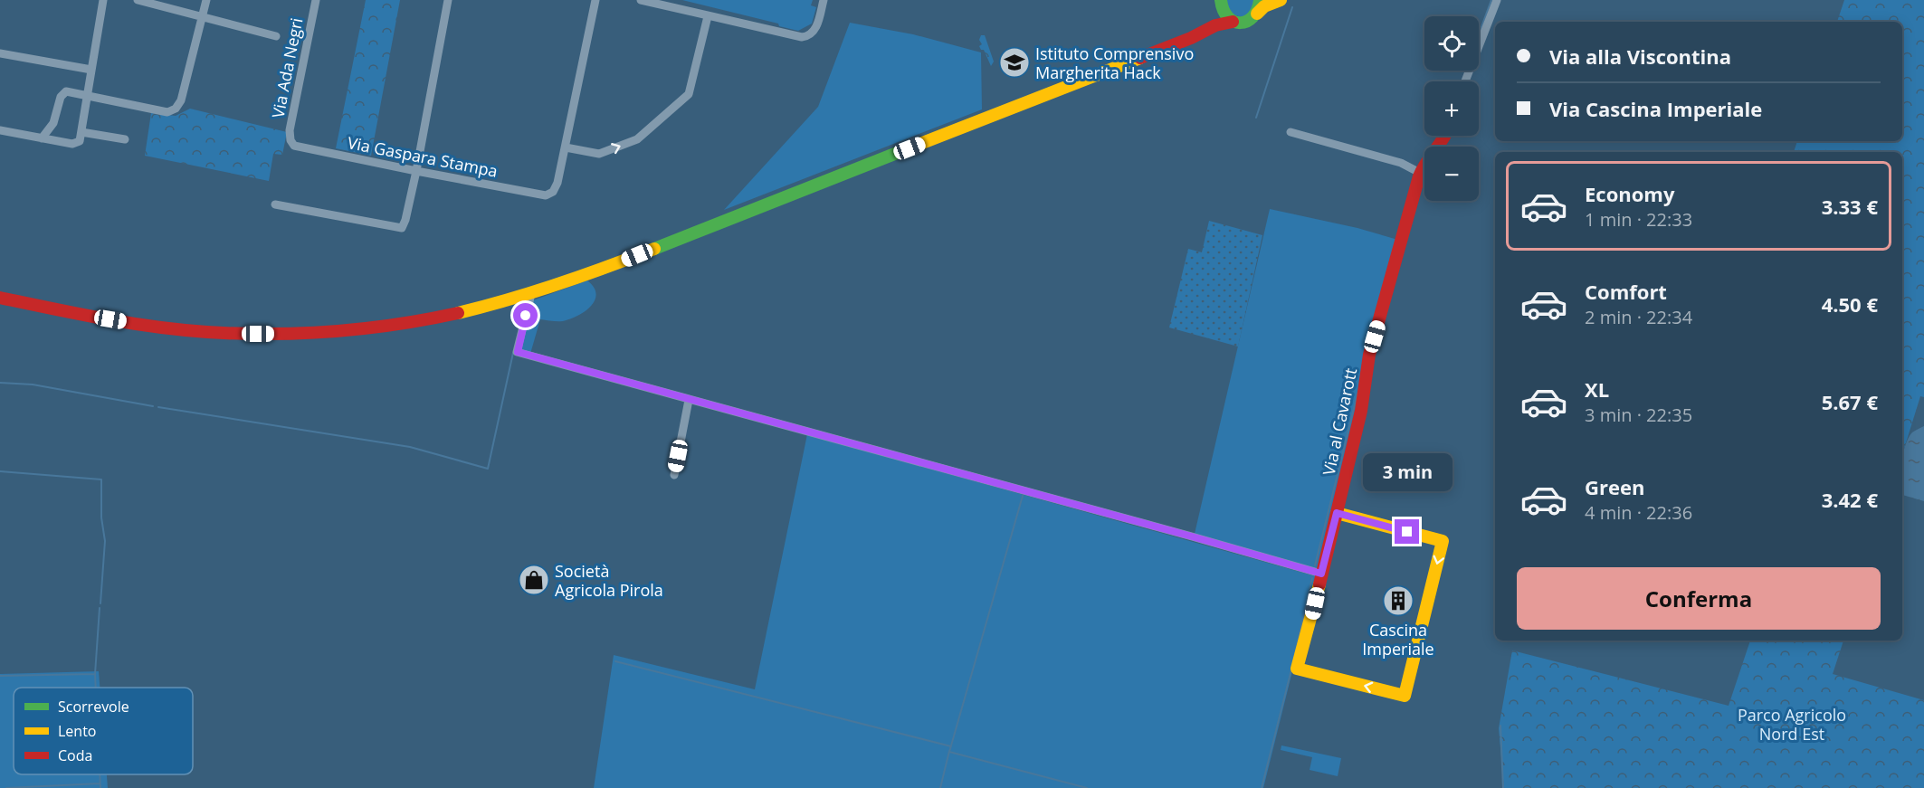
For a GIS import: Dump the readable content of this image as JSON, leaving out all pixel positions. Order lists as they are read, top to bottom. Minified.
{"streets":{"main road":["Via al Cavarott"],"street":["Via Ada Negri","Via Gaspara Stampa"]},"crossings":[["Via Ada Negri","Via Gaspara Stampa"]],"parks":["Parco Agricolo Nord Est"],"places":{"school or university":["Istituto Comprensivo Margherita Hack"],"shop":["Società Agricola Pirola"],"building":["Cascina Imperiale"]},"legend":["Scorrevole","Lento","Coda"],"page":{"map_buttons":["+","−"],"banner":["Via alla Viscontina","Via Cascina Imperiale"],"list":[{"name":"Economy","note":"1 min · 22:33","value":"3.33 €"},{"name":"Comfort","note":"2 min · 22:34","value":"4.50 €"},{"name":"XL","note":"3 min · 22:35","value":"5.67 €"},{"name":"Green","note":"4 min · 22:36","value":"3.42 €"}],"bubble":"3 min","buttons":"Conferma"}}
